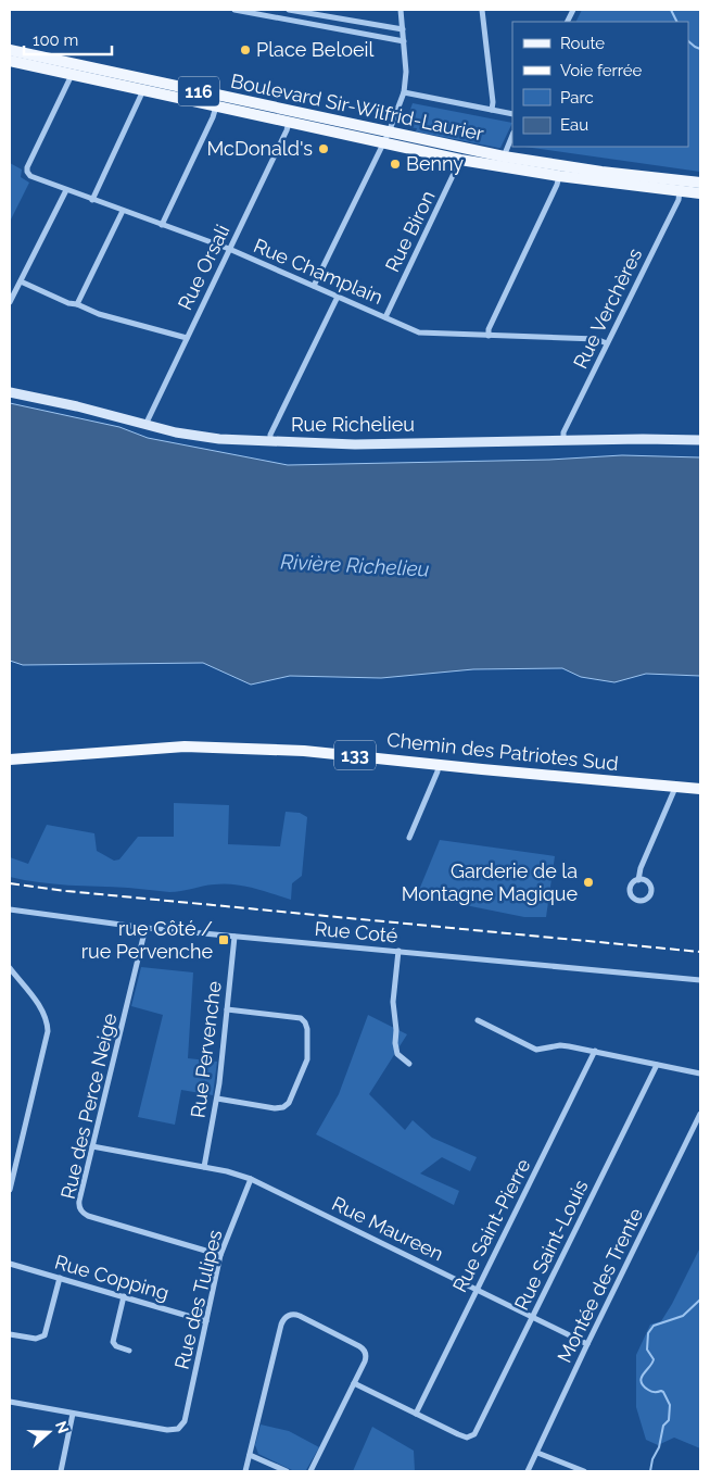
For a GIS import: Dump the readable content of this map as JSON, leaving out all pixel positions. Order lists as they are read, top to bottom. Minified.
{"streets":{"main road":["116","Boulevard Sir-Wilfrid-Laurier","Rue Richelieu","Chemin des Patriotes Sud","133"],"street":["Rue Biron","Rue Orsali","Rue Champlain","Rue Verchères","Rue Coté","Rue Pervenche","Rue des Perce Neige","Rue Saint-Pierre","Rue Maureen","Rue Saint-Louis","Rue Copping","Montée des Trente","Rue des Tulipes"]},"crossings":[["Boulevard Sir-Wilfrid-Laurier","Rue Biron"],["Boulevard Sir-Wilfrid-Laurier","Rue Orsali"],["Boulevard Sir-Wilfrid-Laurier","Rue Champlain"],["Boulevard Sir-Wilfrid-Laurier","Rue Verchères"],["Rue Biron","Rue Champlain"],["Rue Orsali","Rue Champlain"],["Rue Orsali","Rue Richelieu"],["Rue Champlain","Rue Verchères"],["Rue Verchères","Rue Richelieu"],["Rue Coté","Rue Pervenche"],["Rue Coté","Rue des Perce Neige"],["Rue Pervenche","Rue Maureen"],["Rue des Perce Neige","Rue Maureen"],["Rue des Perce Neige","Rue des Tulipes"],["Rue Saint-Pierre","Rue Maureen"],["Rue Saint-Pierre","Rue Saint-Louis"],["Rue Maureen","Rue Saint-Louis"],["Rue Maureen","Montée des Trente"],["Rue Maureen","Rue des Tulipes"],["Rue Copping","Rue des Tulipes"]],"water":["Rivière Richelieu"],"places":{"other":["Place Beloeil","McDonald's","Benny","Garderie de la Montagne Magique"],"transit":["rue Côté / rue Pervenche"]},"legend":["Route","Voie ferrée","Parc","Eau"],"scale_bar":"100 m","north":"right"}
